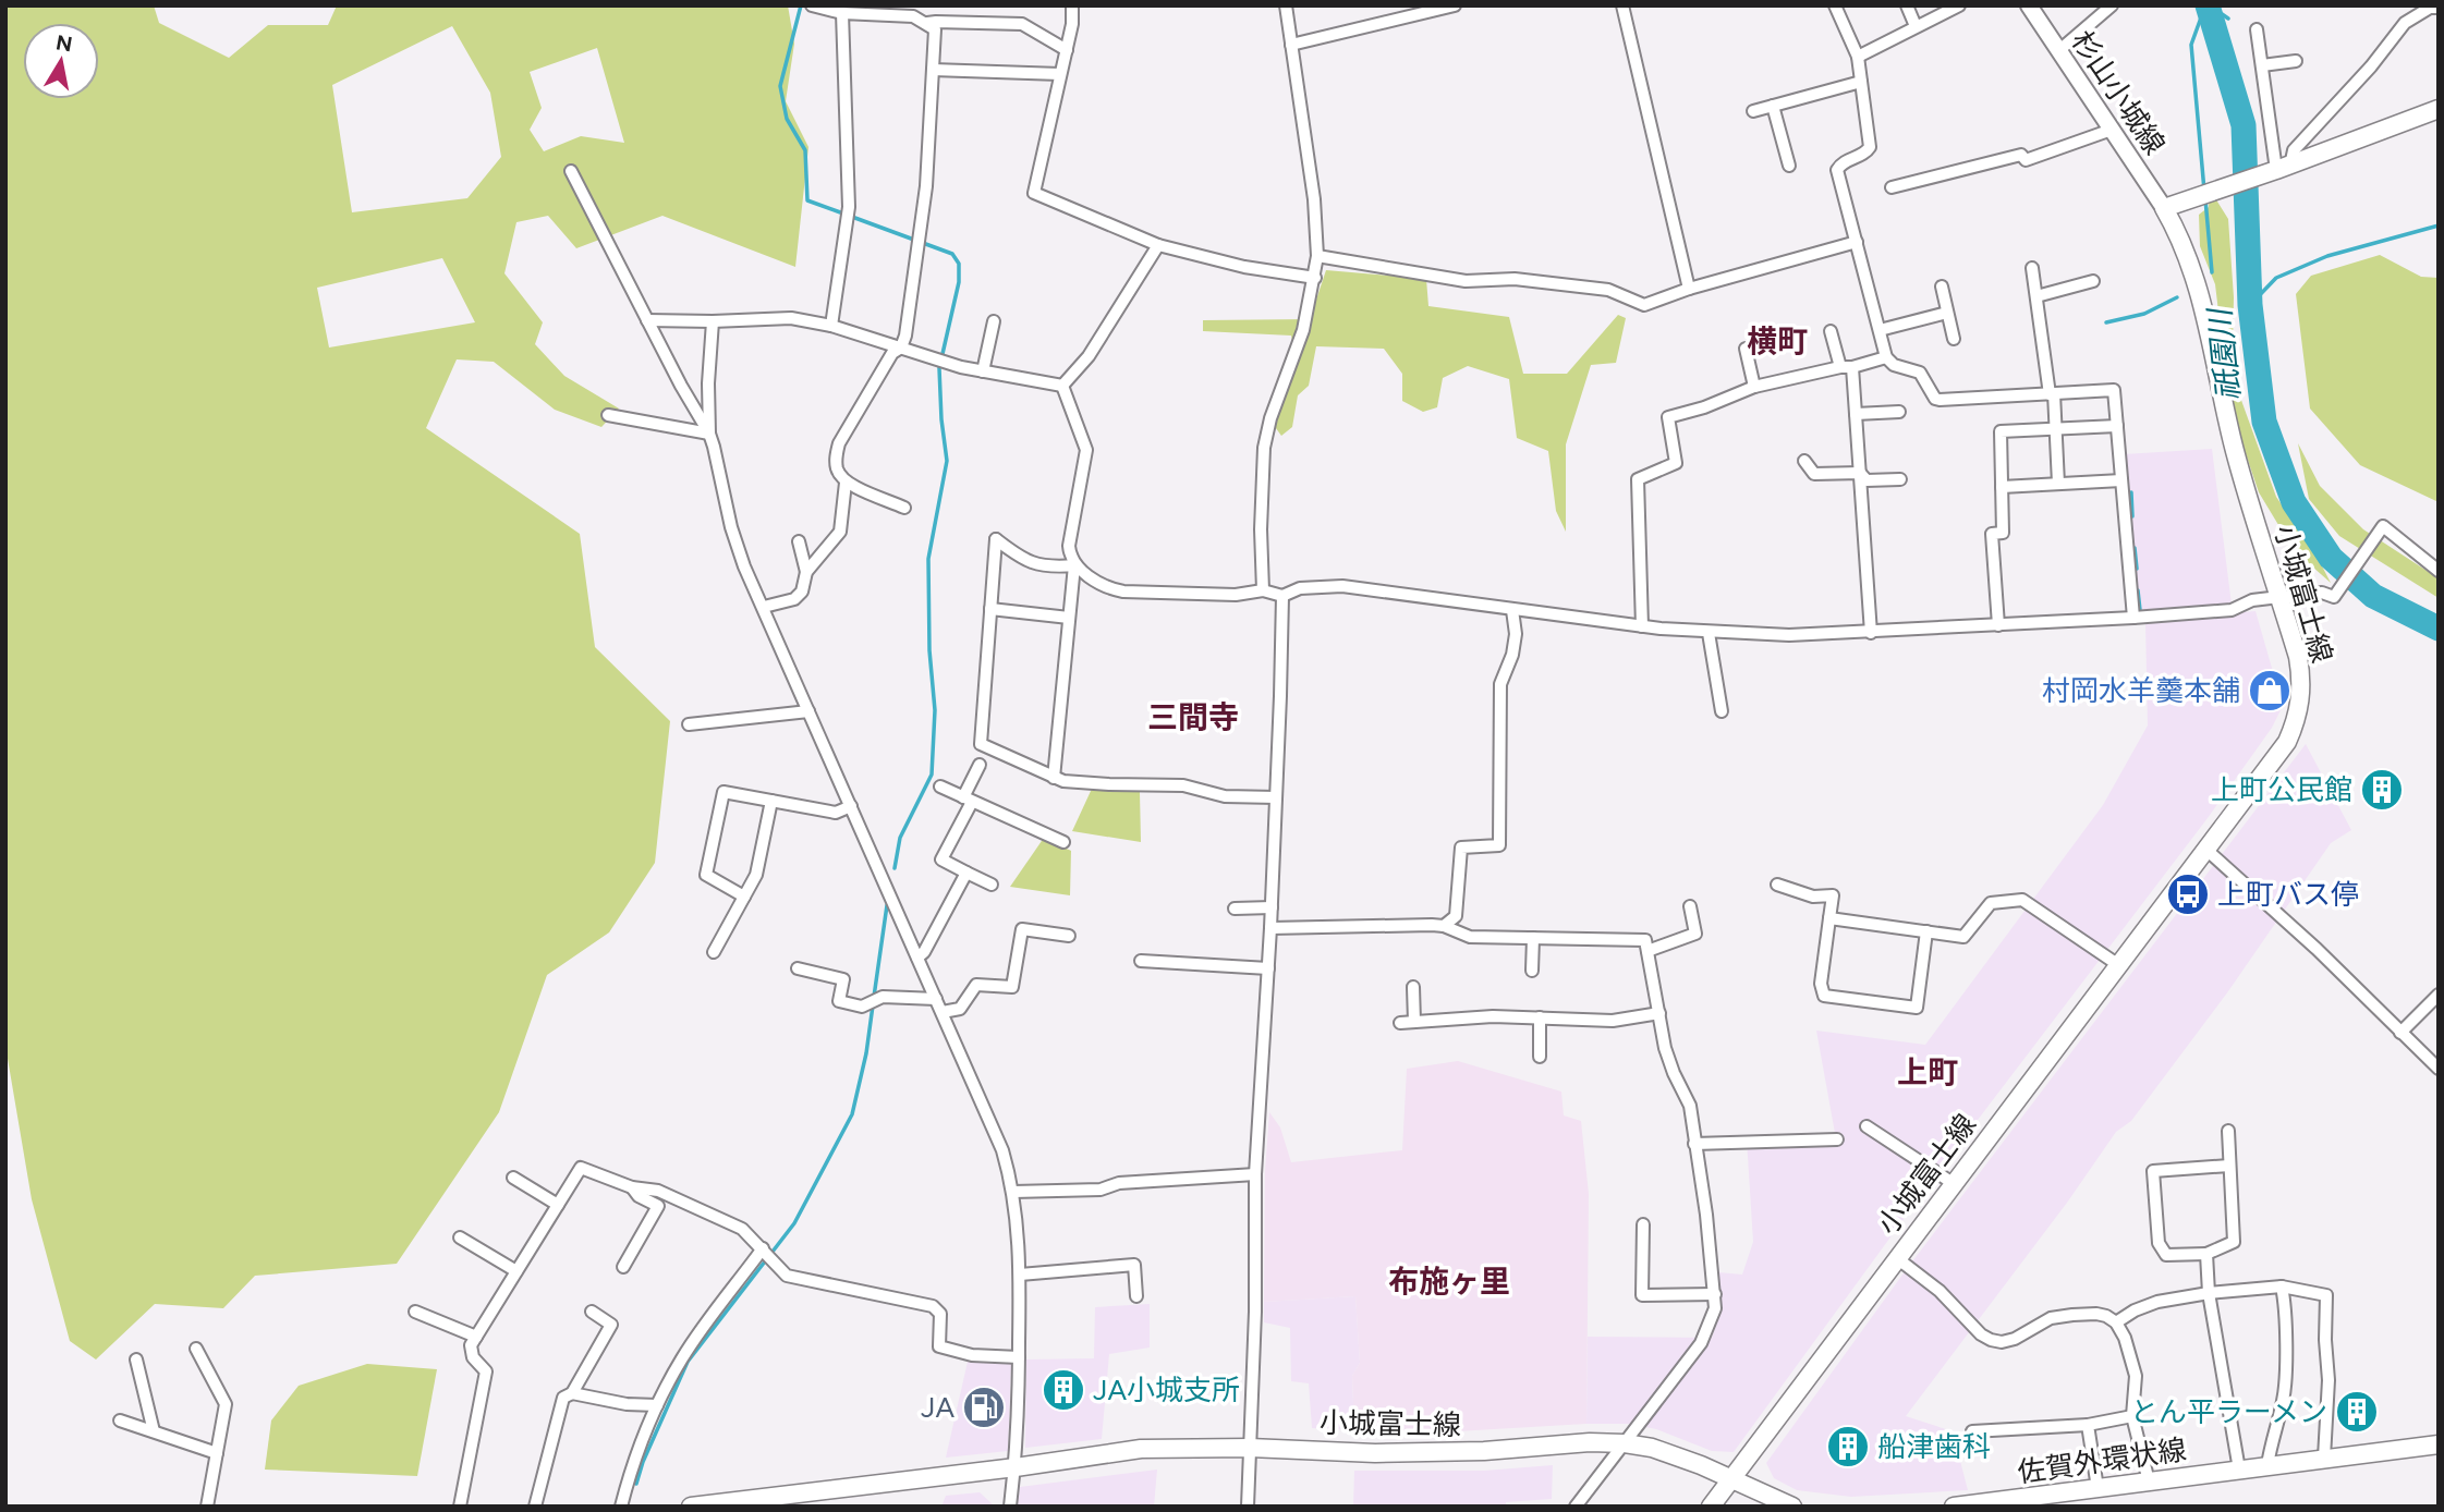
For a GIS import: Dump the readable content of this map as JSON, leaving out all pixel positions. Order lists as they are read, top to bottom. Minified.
{"streets":{"main road":["杉山小城線","小城富士線","佐賀外環状線"]},"crossings":[["杉山小城線","小城富士線"]],"districts":["横町","三間寺","上町","布施ヶ里"],"water":["祇園川"],"places":{"shop":["村岡水羊羹本舗"],"building":["上町公民館","JA小城支所","とん平ラーメン","船津歯科"],"bus stop":["上町バス停"],"fuel station":["JA"]},"north":"top"}
